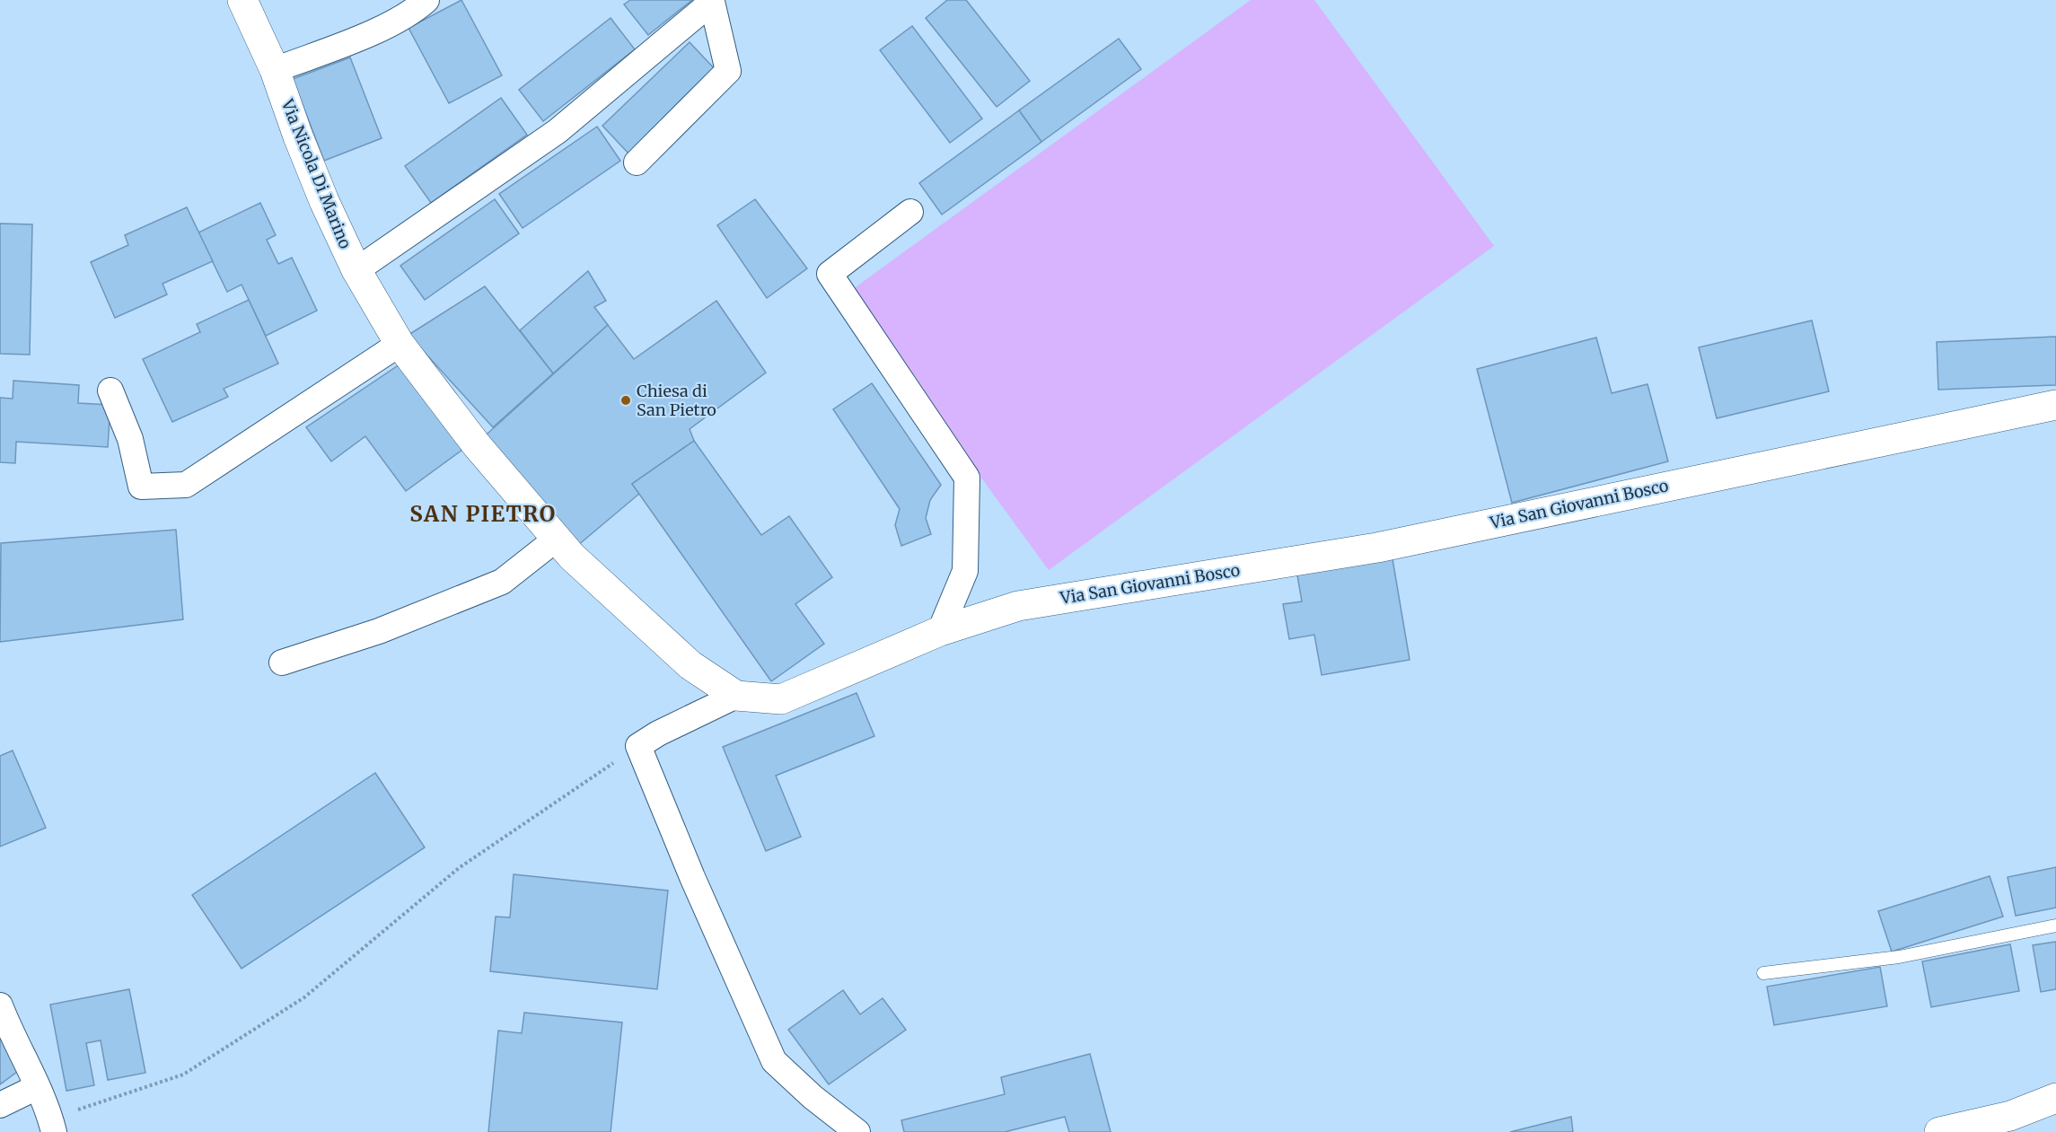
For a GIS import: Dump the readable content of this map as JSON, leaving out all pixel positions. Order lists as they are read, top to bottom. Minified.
{"streets":{"street":["Via Nicola Di Marino","Via San Giovanni Bosco"]},"crossings":[["Via Nicola Di Marino","Via San Giovanni Bosco"]],"districts":["SAN PIETRO"],"places":["Chiesa di San Pietro"]}
